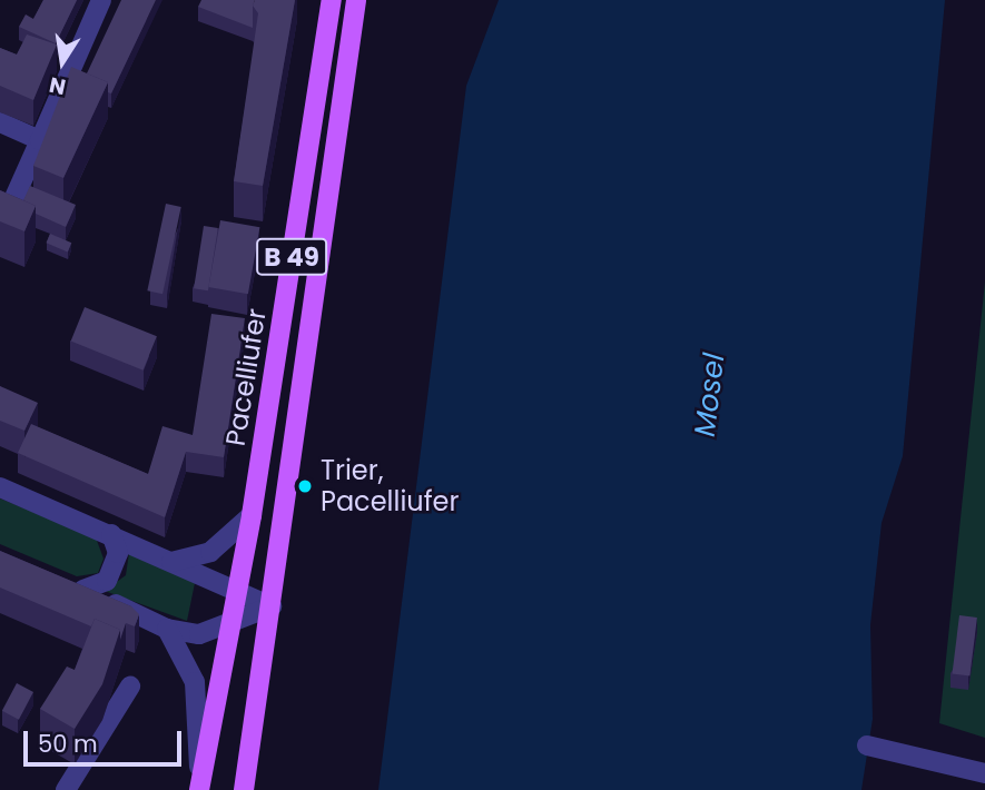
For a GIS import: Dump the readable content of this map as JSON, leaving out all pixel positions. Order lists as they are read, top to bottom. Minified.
{"streets":{"main road":["B 49","Pacelliufer"]},"crossings":[["B 49","Pacelliufer"]],"water":["Mosel"],"places":["Trier, Pacelliufer"],"scale_bar":"50 m","north":"bottom"}
